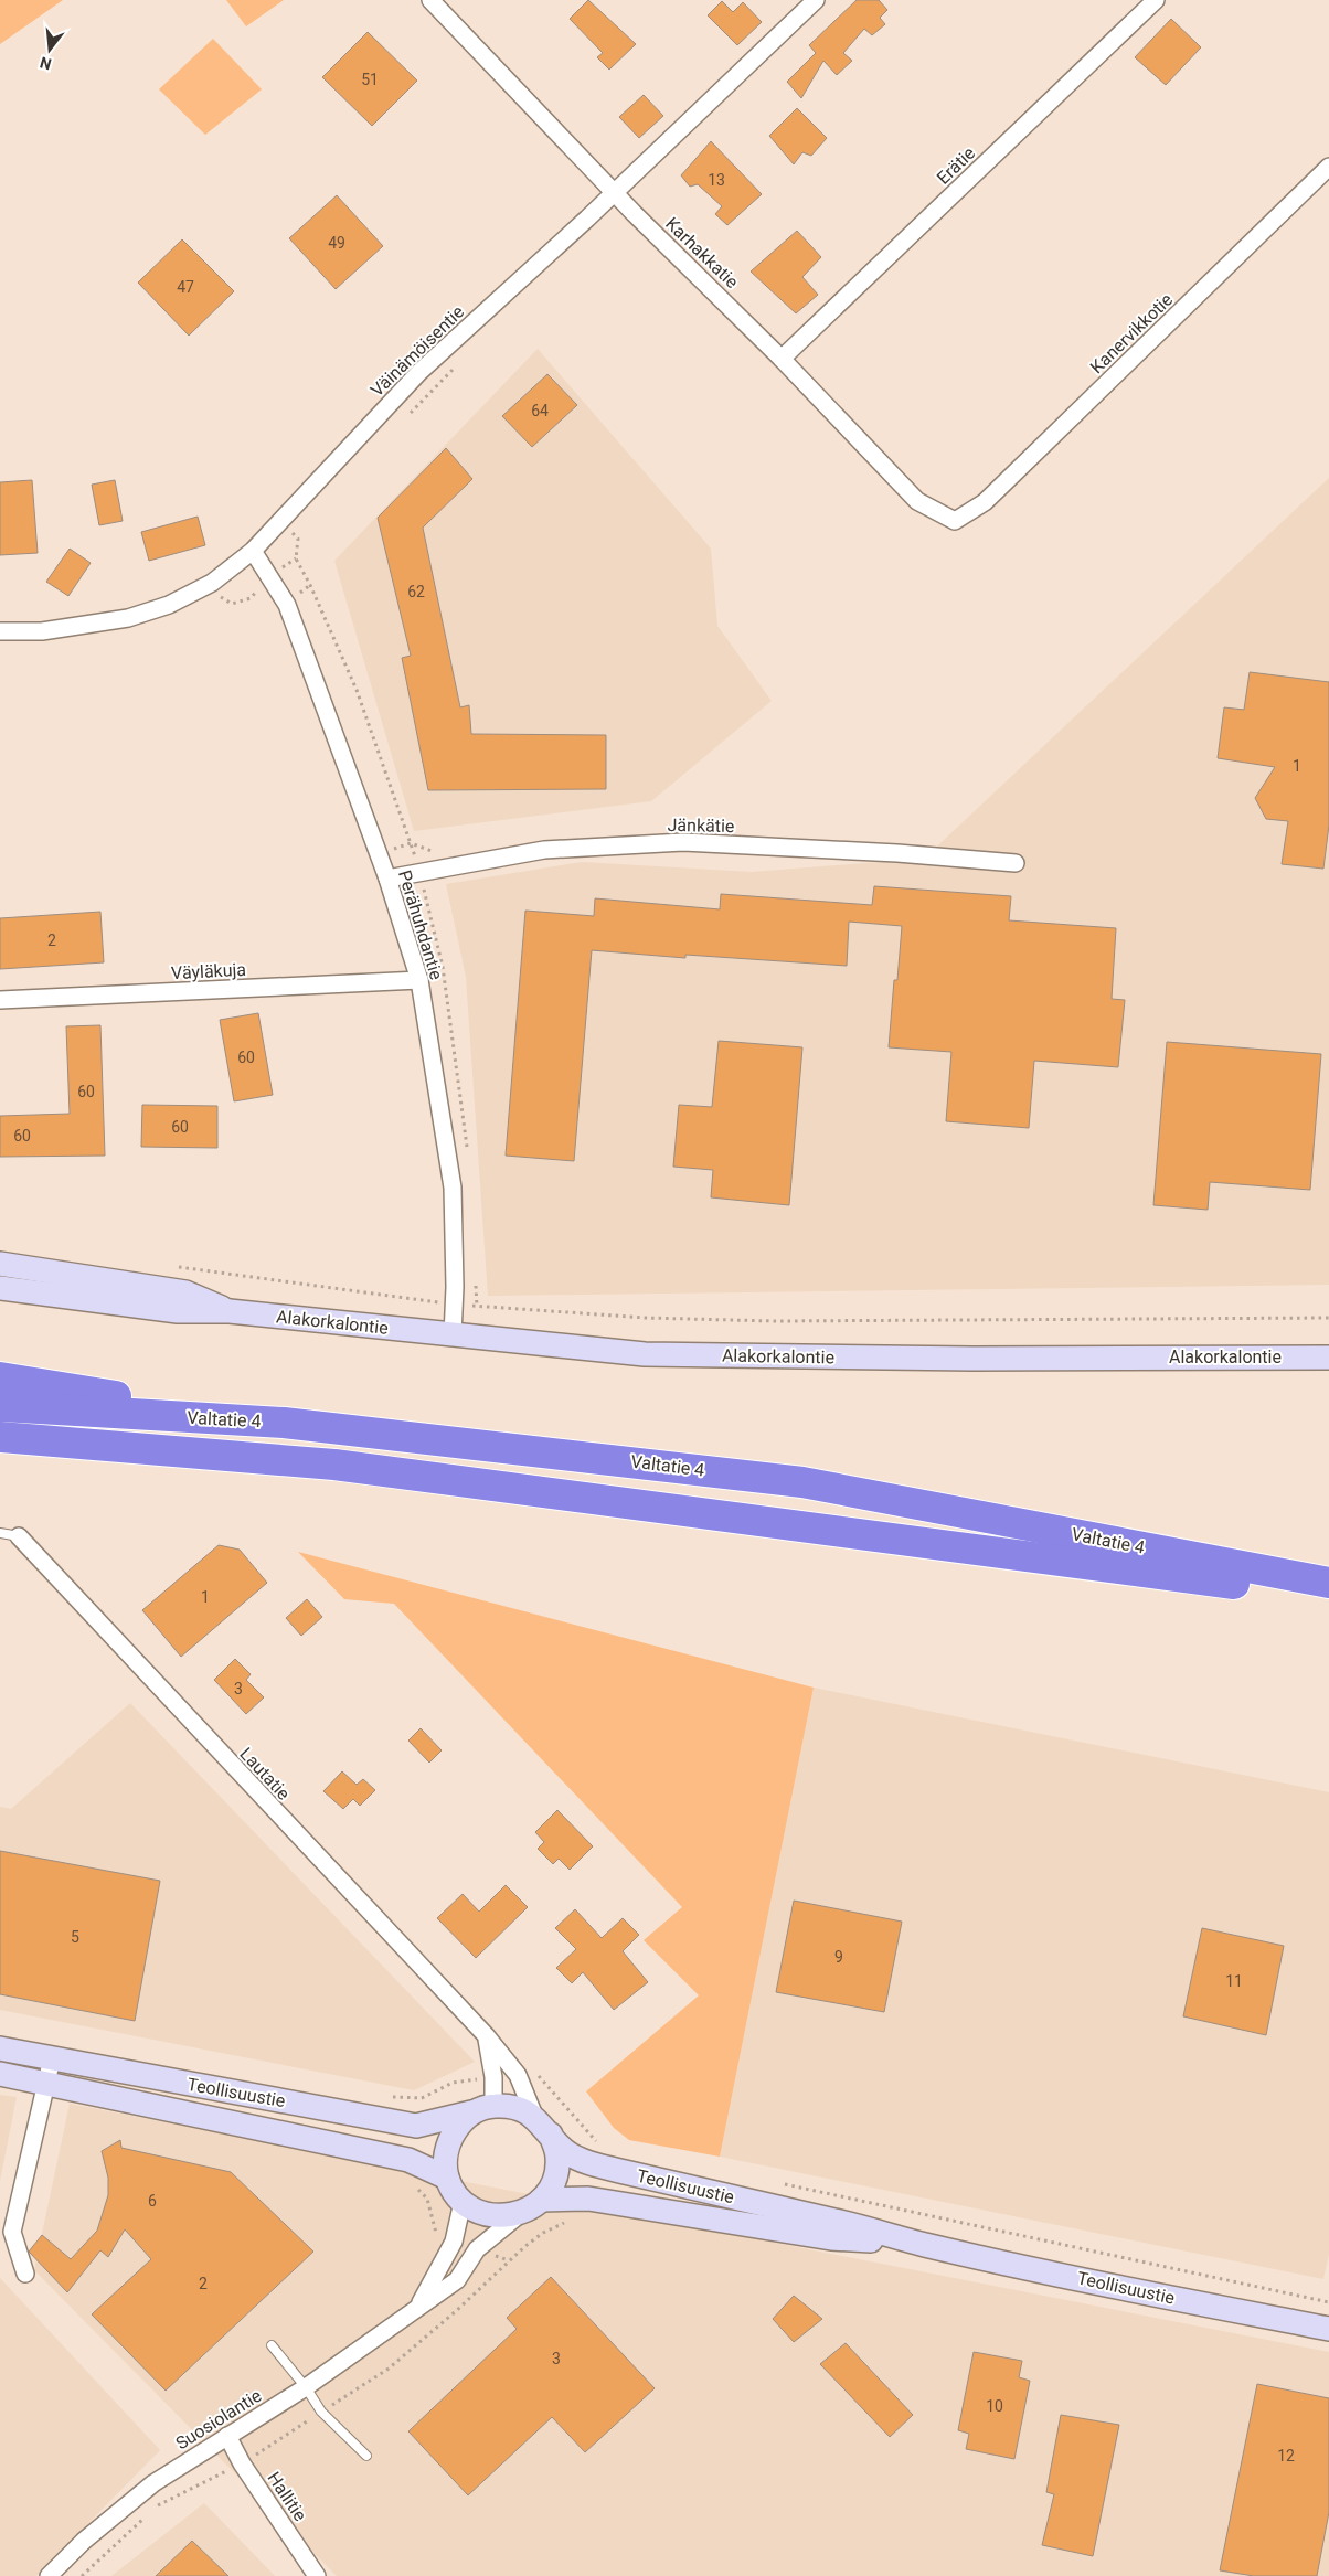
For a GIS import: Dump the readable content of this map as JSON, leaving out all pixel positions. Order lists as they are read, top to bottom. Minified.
{"streets":{"highway":["Valtatie 4"],"street":["Erätie","Karhakkatie","Kanervikkotie","Väinämöisentie","Jänkätie","Perähuhdantie","Väyläkuja","Alakorkalontie","Lautatie","Teollisuustie","Suosiolantie","Hallitie"]},"crossings":[["Erätie","Karhakkatie"],["Karhakkatie","Kanervikkotie"],["Karhakkatie","Väinämöisentie"],["Väinämöisentie","Perähuhdantie"],["Jänkätie","Perähuhdantie"],["Perähuhdantie","Väyläkuja"],["Perähuhdantie","Alakorkalontie"],["Lautatie","Teollisuustie"],["Lautatie","Suosiolantie"],["Teollisuustie","Suosiolantie"],["Suosiolantie","Hallitie"]],"house_numbers":["51","13","49","47","64","62","1","2","60","60","60","60","1","3","5","9","11","6","2","3","10","12"],"north":"bottom"}
